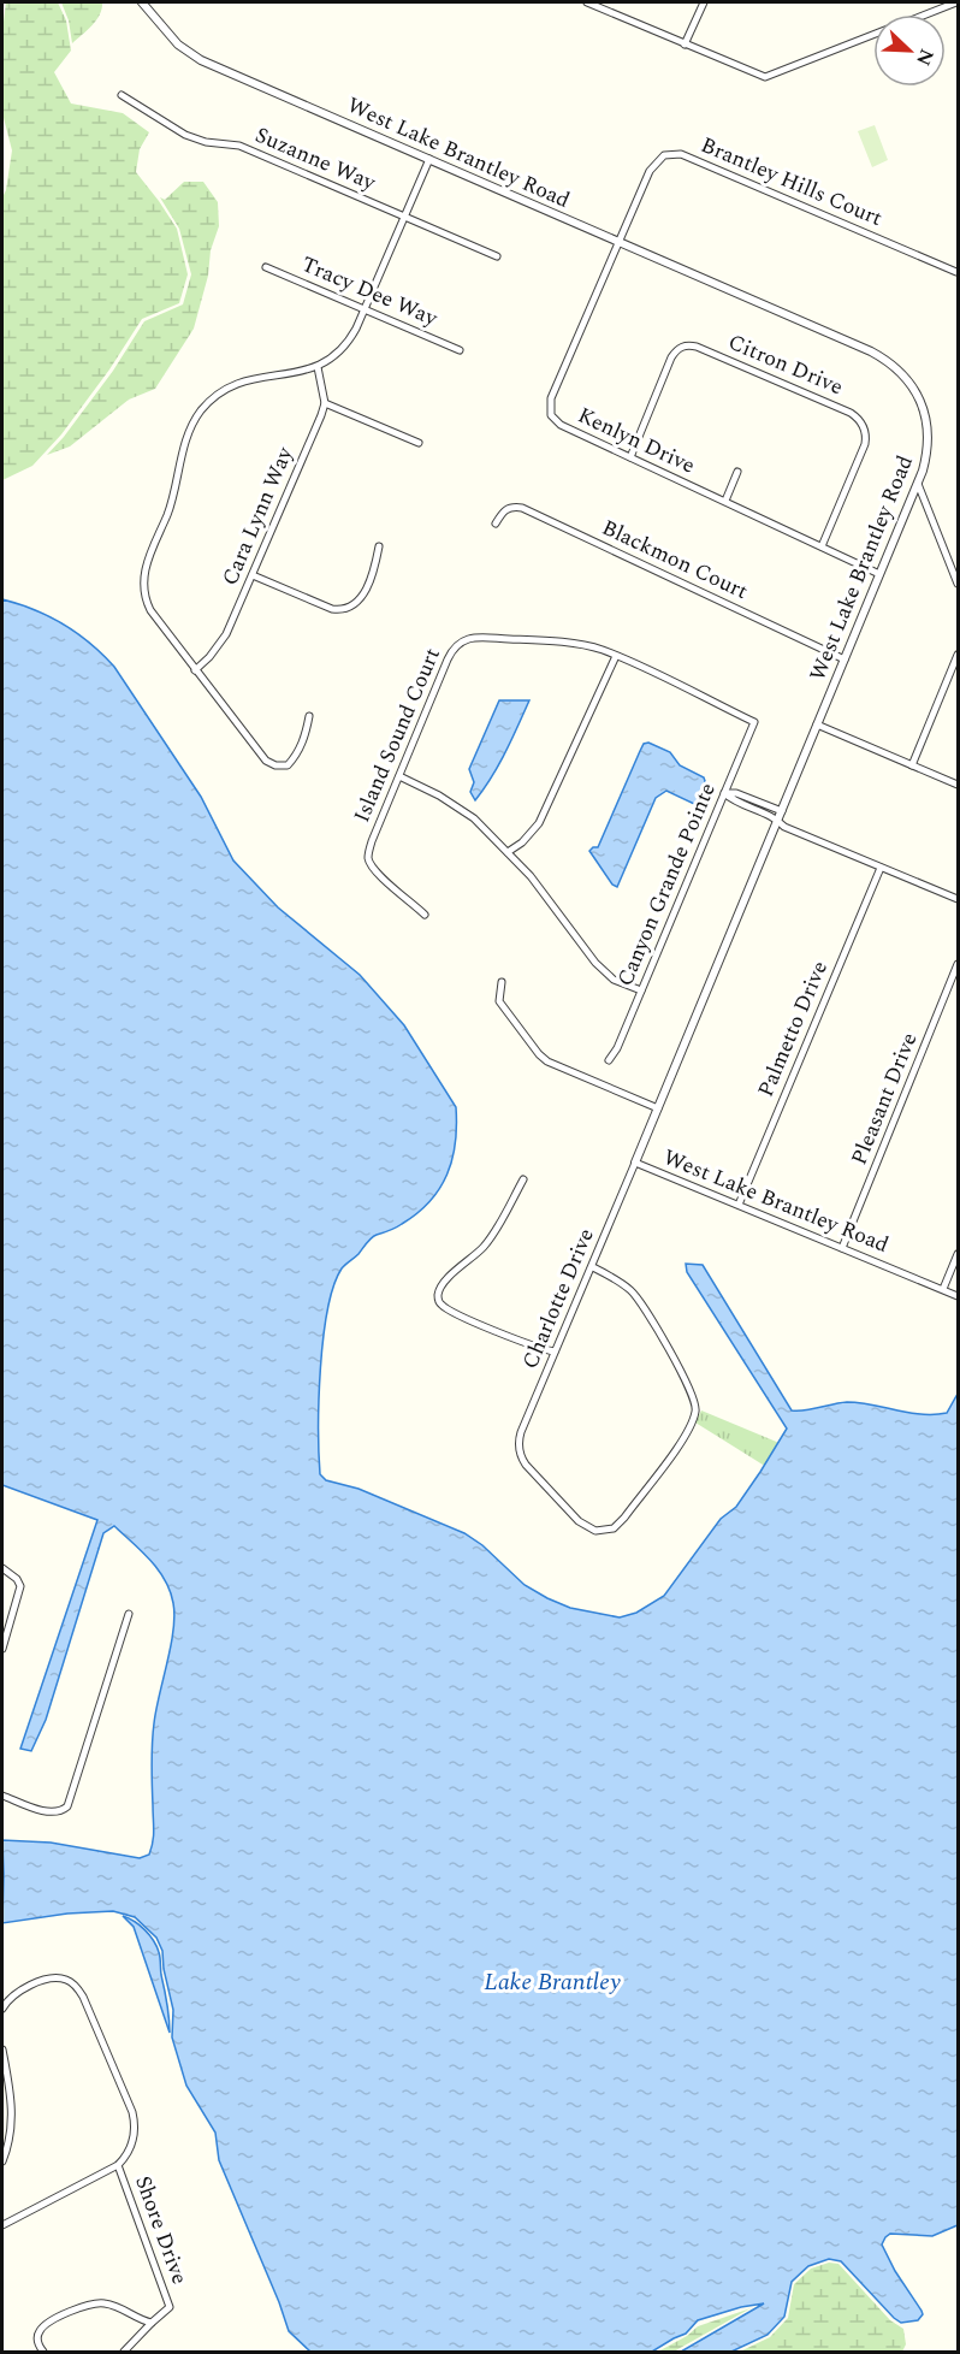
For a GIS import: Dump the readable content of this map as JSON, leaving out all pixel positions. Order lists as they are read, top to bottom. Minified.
{"streets":{"street":["West Lake Brantley Road","Suzanne Way","Brantley Hills Court","Tracy Dee Way","Citron Drive","Kenlyn Drive","Cara Lynn Way","Blackmon Court","Island Sound Court","Canyon Grande Pointe","Palmetto Drive","Pleasant Drive","Charlotte Drive","Shore Drive"]},"crossings":[["West Lake Brantley Road","Brantley Hills Court"],["West Lake Brantley Road","Kenlyn Drive"],["West Lake Brantley Road","Blackmon Court"],["West Lake Brantley Road","Palmetto Drive"],["West Lake Brantley Road","Pleasant Drive"],["West Lake Brantley Road","Charlotte Drive"],["Brantley Hills Court","Kenlyn Drive"],["Citron Drive","Kenlyn Drive"],["Island Sound Court","Canyon Grande Pointe"]],"water":["Lake Brantley"],"north":"bottom right"}
